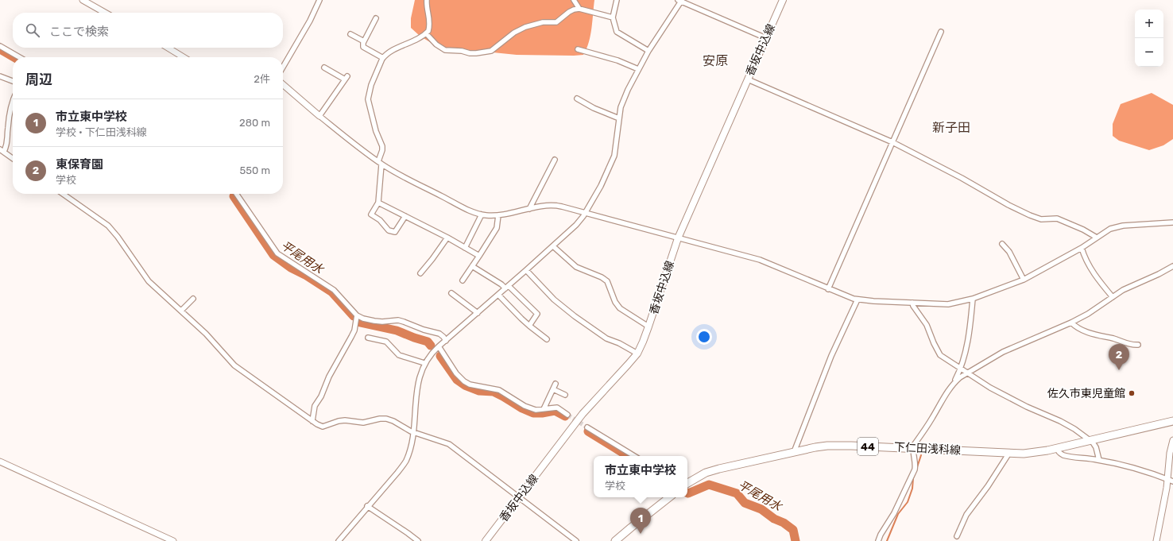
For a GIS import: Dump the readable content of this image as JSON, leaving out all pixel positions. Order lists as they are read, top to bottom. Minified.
{"streets":{"main road":["香坂中込線","44","下仁田浅科線"]},"districts":["安原","新子田"],"water":["平尾用水"],"places":["佐久市東児童館"],"page":{"map_buttons":["+","−"],"search":"ここで検索","heading":["周辺","2件"],"list":[{"mark":"1","name":"市立東中学校","note":"学校 · 下仁田浅科線","value":"280 m"},{"mark":"2","name":"東保育園","note":"学校","value":"550 m"}],"pins":["2","1"],"popup":["市立東中学校","学校"]}}
